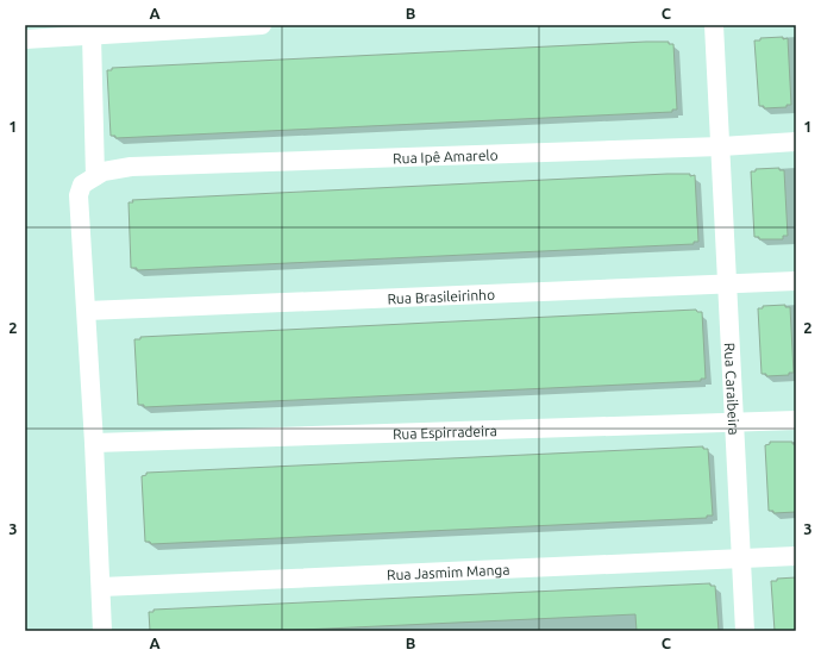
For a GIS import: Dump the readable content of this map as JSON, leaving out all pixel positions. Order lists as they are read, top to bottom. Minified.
{"streets":{"street":["Rua Ipê Amarelo","Rua Brasileirinho","Rua Caraibeira","Rua Espirradeira","Rua Jasmim Manga"]},"crossings":[["Rua Ipê Amarelo","Rua Caraibeira"],["Rua Brasileirinho","Rua Caraibeira"],["Rua Caraibeira","Rua Espirradeira"],["Rua Caraibeira","Rua Jasmim Manga"]],"grid":{"columns":["A","B","C"],"rows":["1","2","3"]}}
